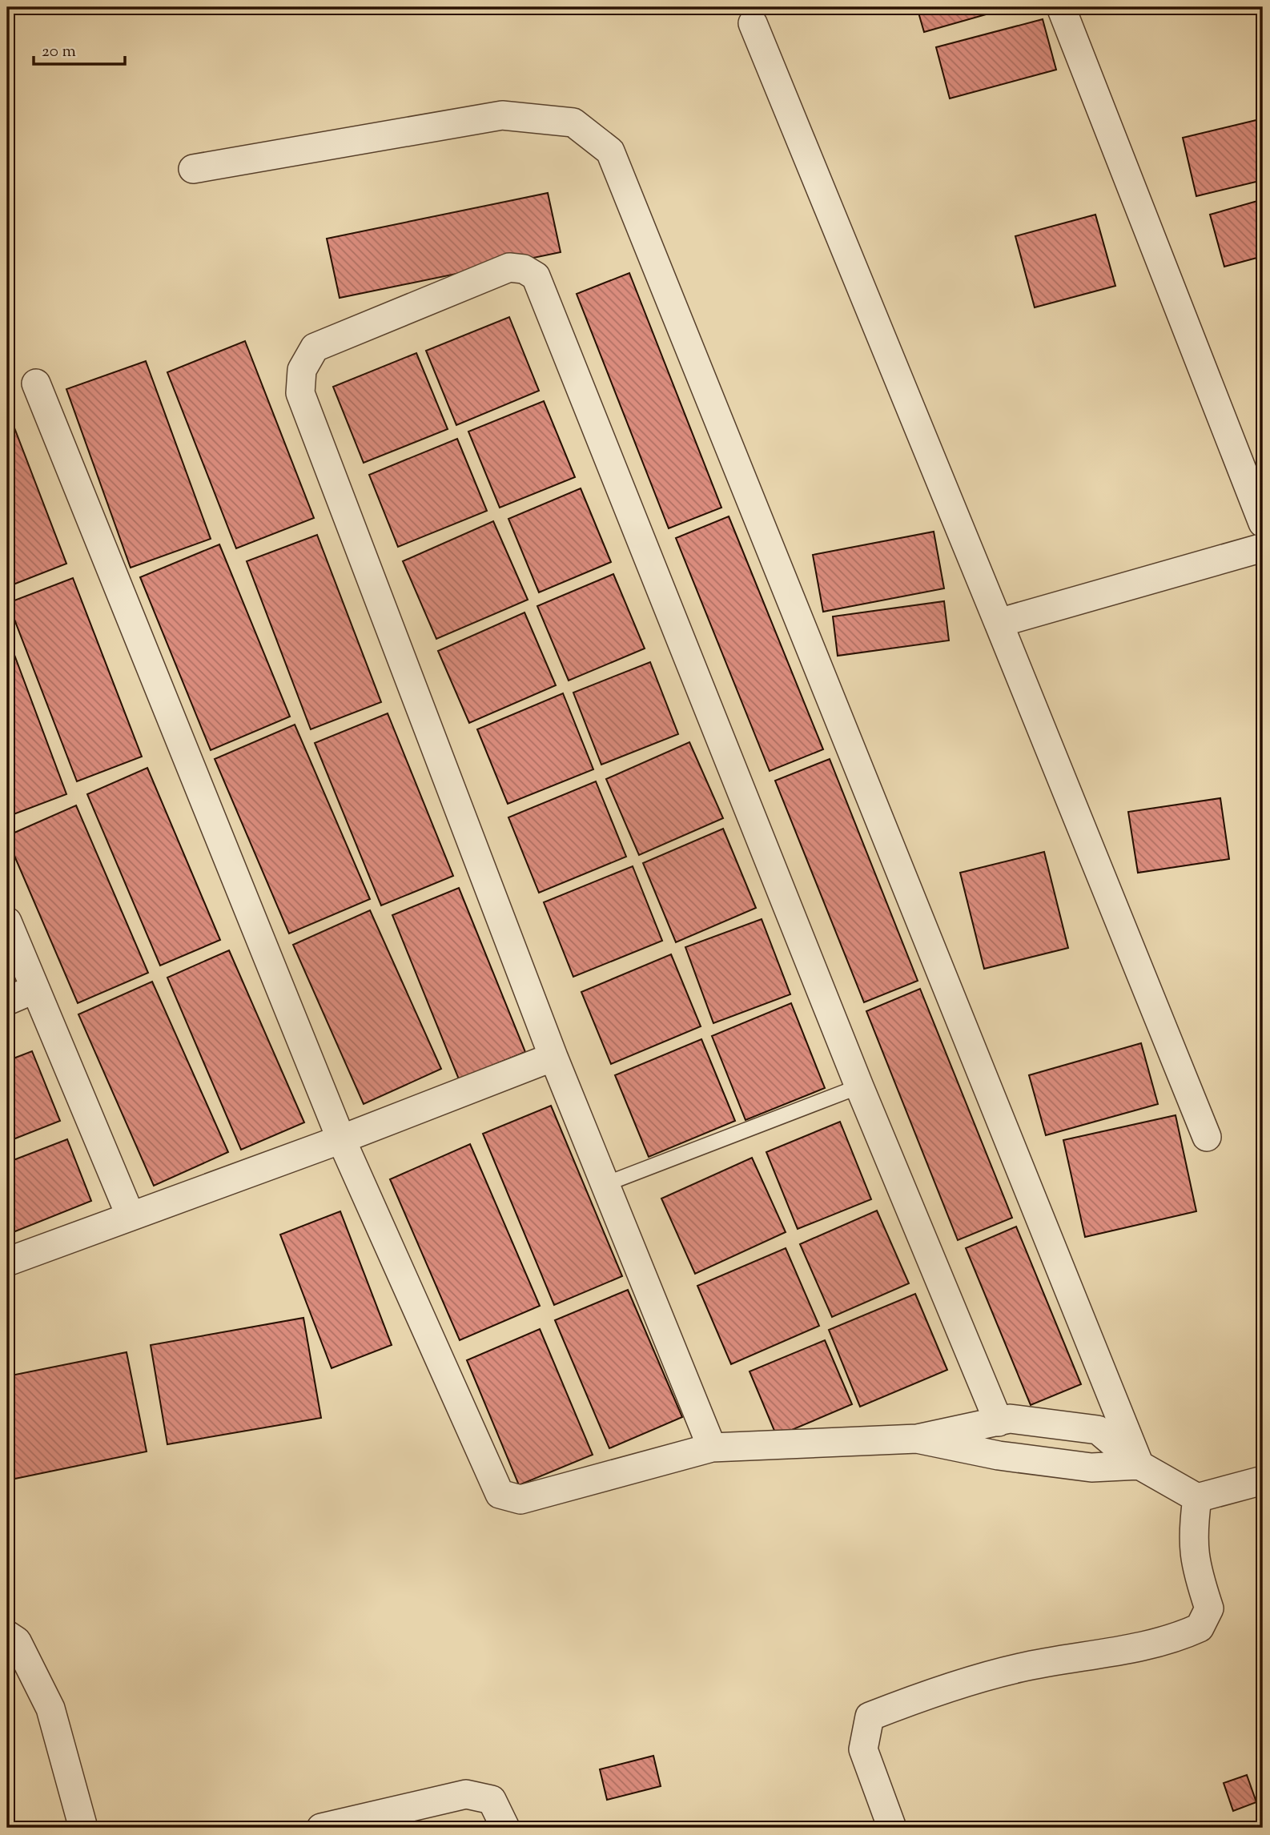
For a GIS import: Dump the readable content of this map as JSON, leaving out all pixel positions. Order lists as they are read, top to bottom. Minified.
{"scale_bar":"20 m"}
